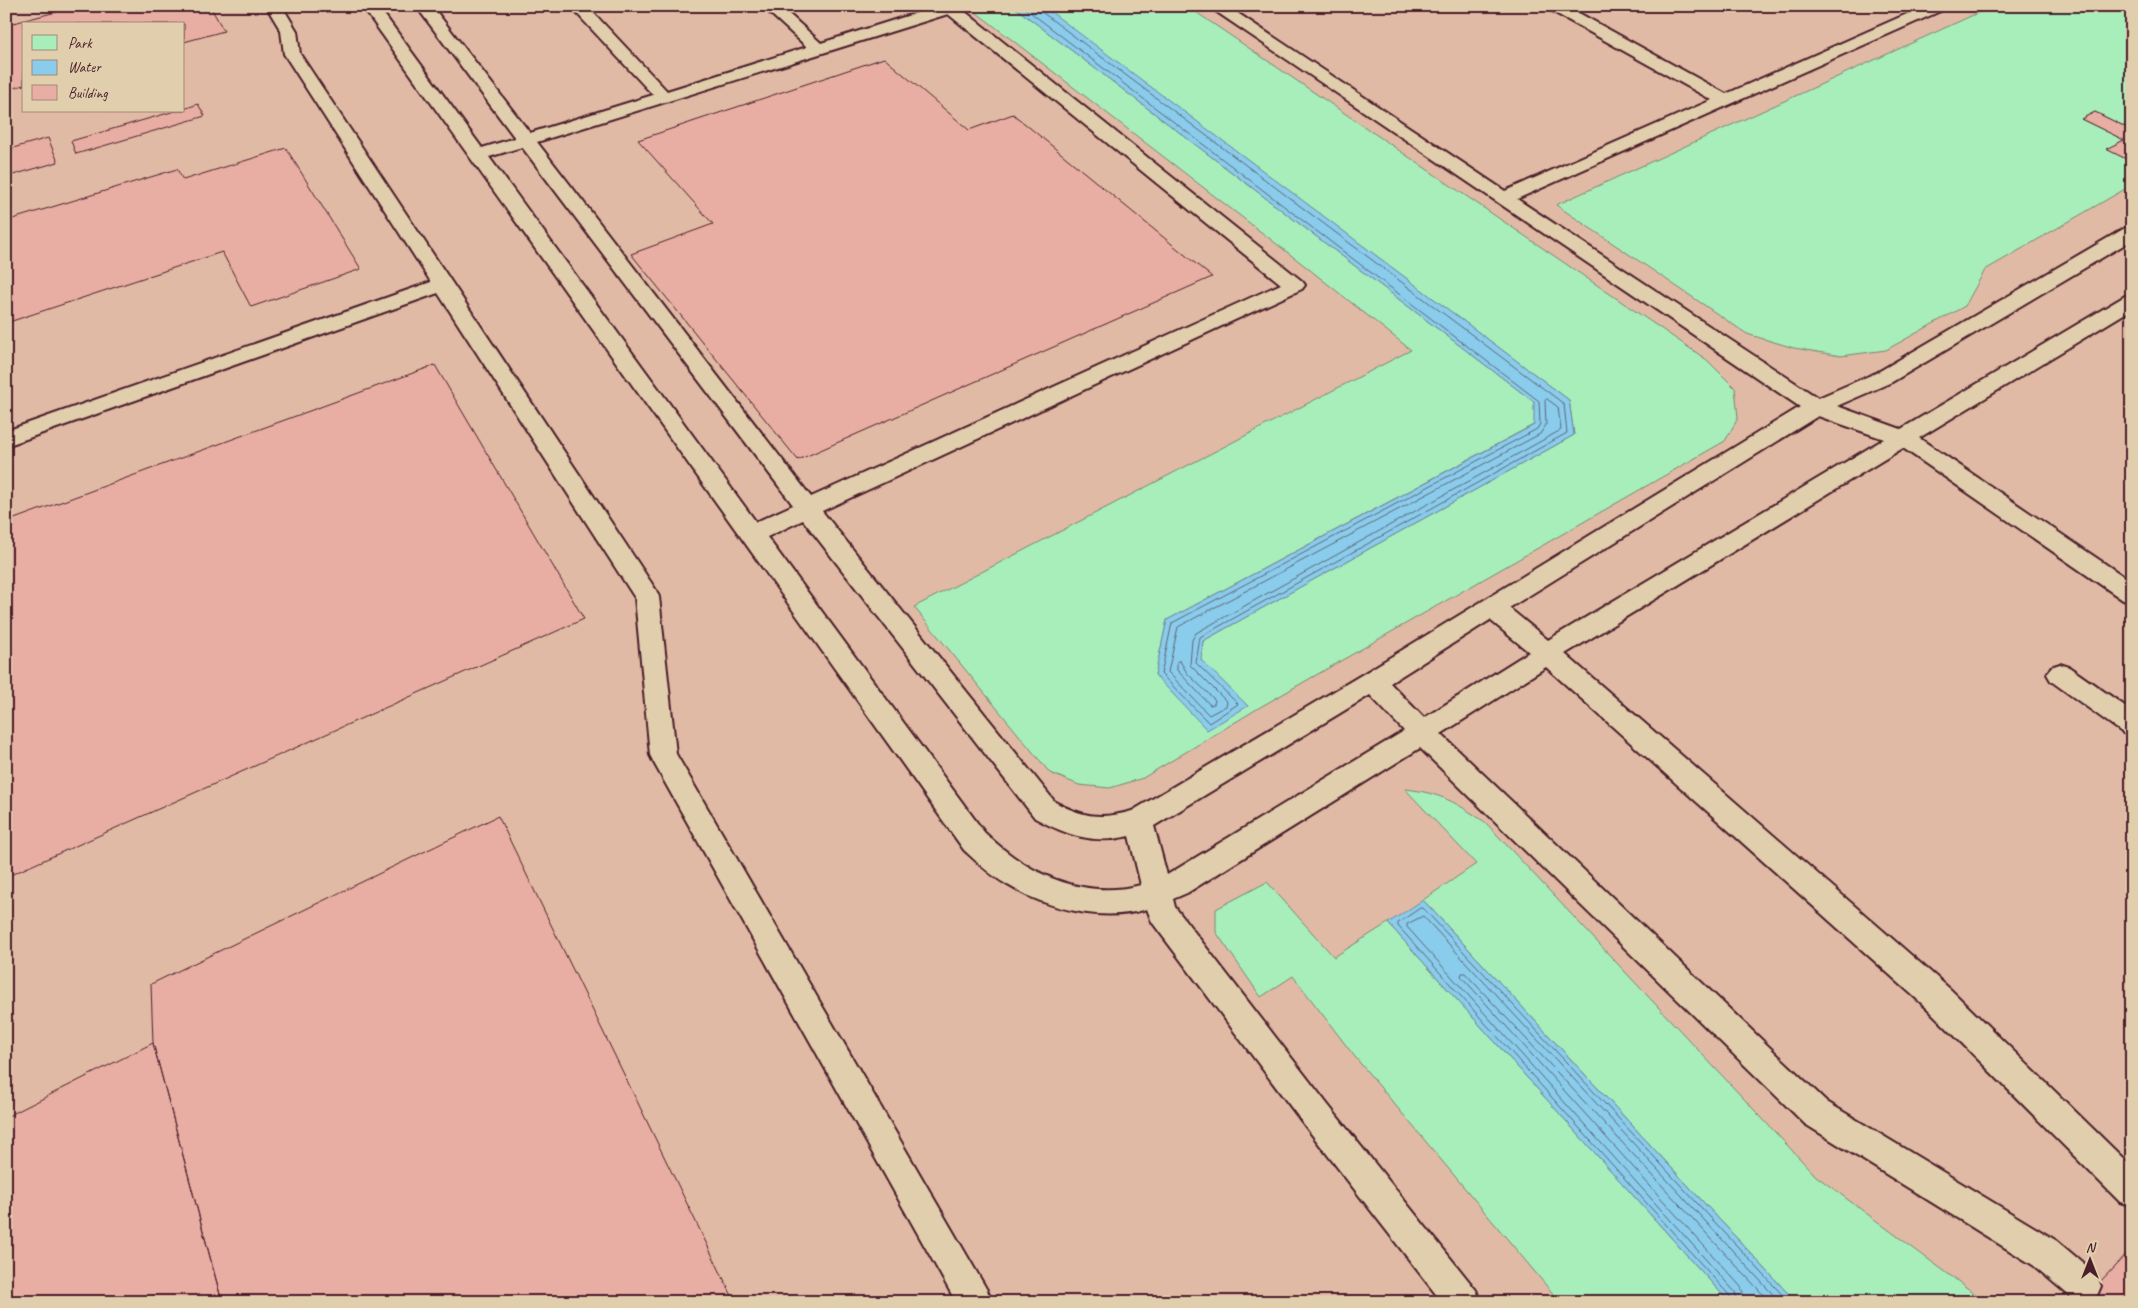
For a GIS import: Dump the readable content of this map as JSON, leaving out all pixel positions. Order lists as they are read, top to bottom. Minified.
{"legend":["Park","Water","Building"],"north":"top"}
